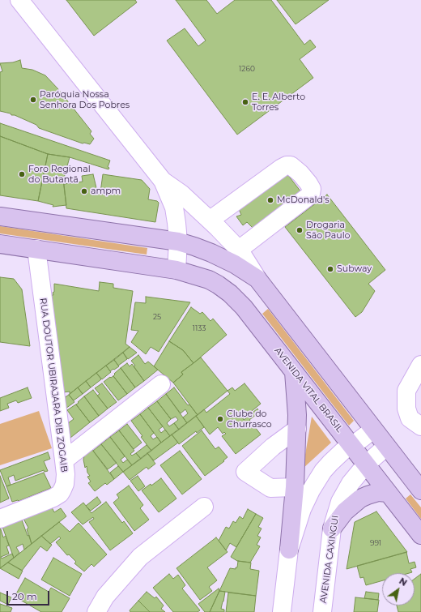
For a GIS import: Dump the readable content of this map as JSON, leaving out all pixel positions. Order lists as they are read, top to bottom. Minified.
{"streets":{"main road":["AVENIDA VITAL BRASIL"],"street":["RUA DOUTOR UBIRAJARA DIB ZOGAIB","AVENIDA CAXINGUI"]},"crossings":[["RUA DOUTOR UBIRAJARA DIB ZOGAIB","AVENIDA VITAL BRASIL"],["AVENIDA VITAL BRASIL","AVENIDA CAXINGUI"]],"places":["Paróquia Nossa Senhora Dos Pobres","E. E. Alberto Torres","Foro Regional do Butantã","ampm","McDonald's","Drogaria São Paulo","Subway","Clube do Churrasco"],"house_numbers":["1260","25","1133","991"],"scale_bar":"20 m","north":"top right"}
